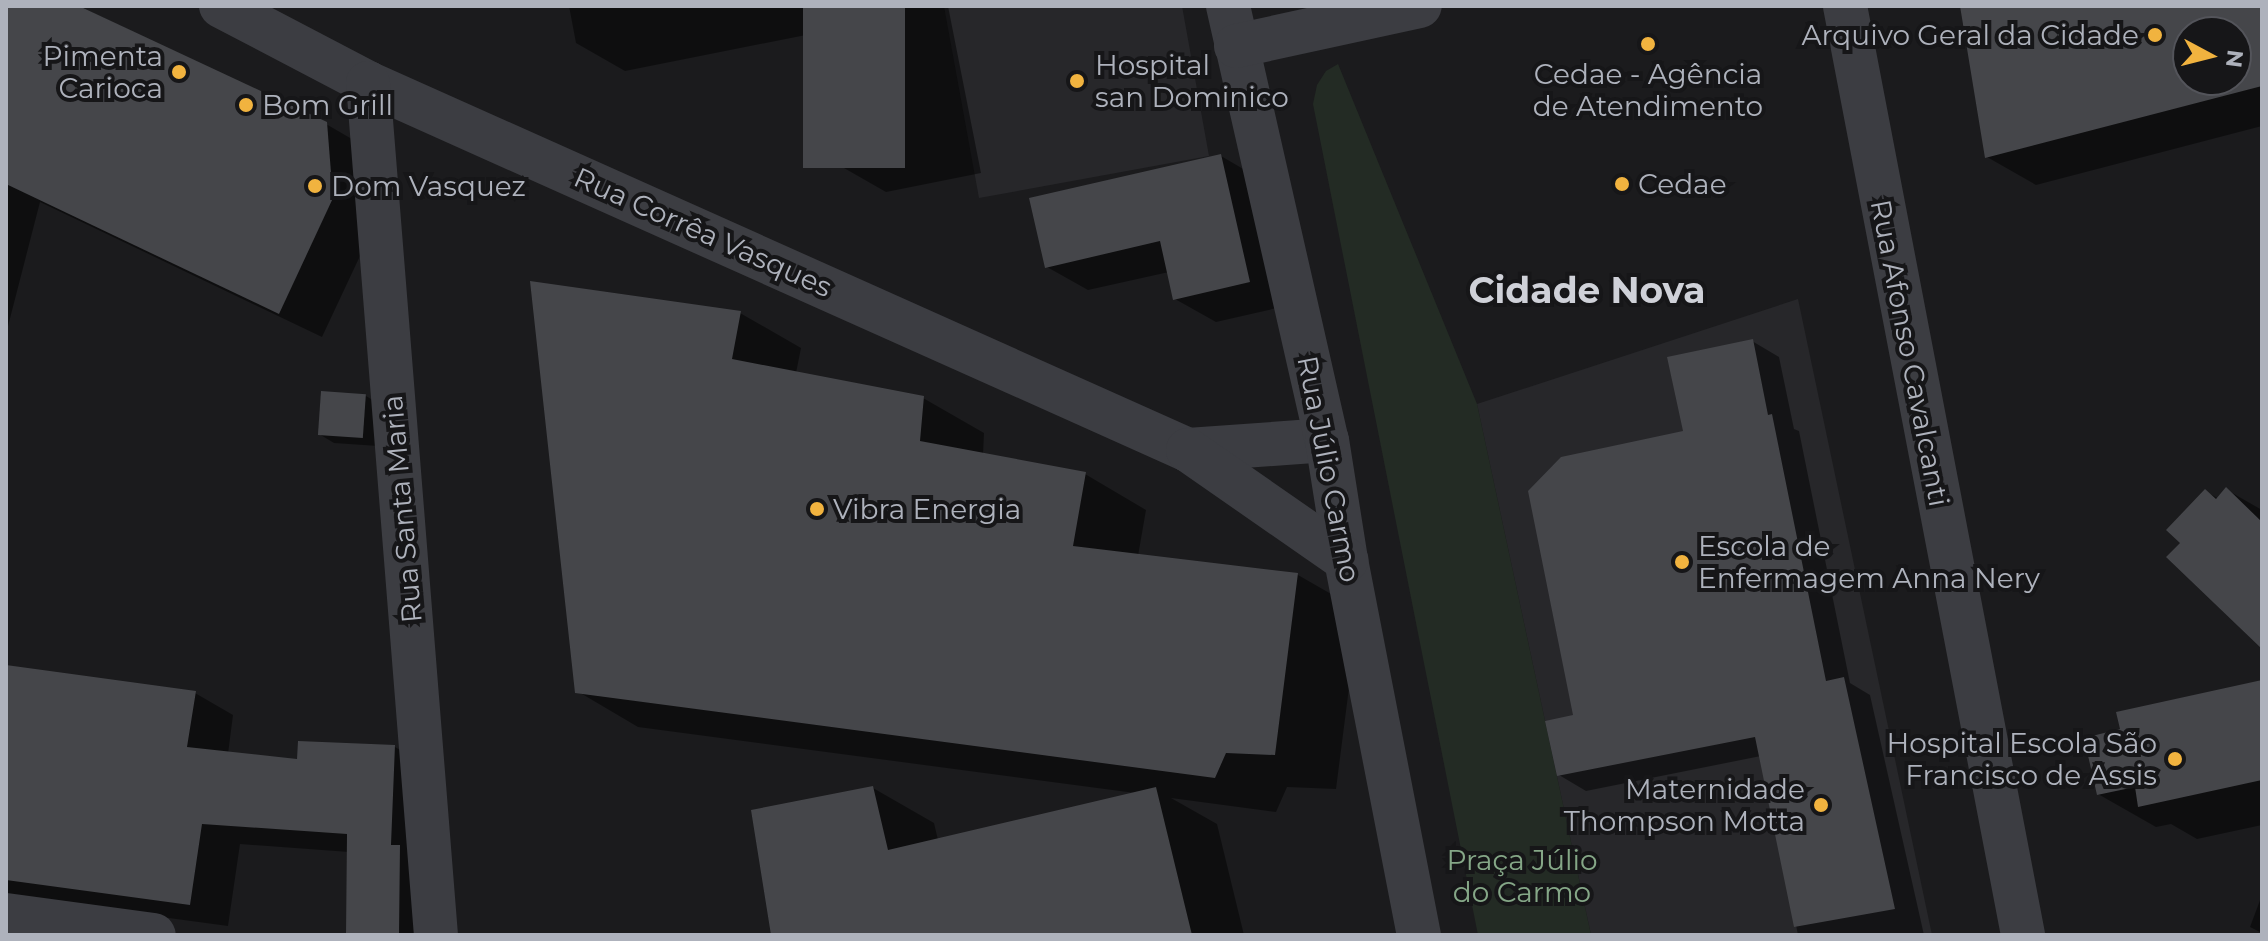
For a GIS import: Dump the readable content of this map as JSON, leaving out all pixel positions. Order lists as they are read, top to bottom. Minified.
{"streets":{"street":["Rua Corrêa Vasques","Rua Afonso Cavalcanti","Rua Júlio Carmo","Rua Santa Maria"]},"crossings":[["Rua Corrêa Vasques","Rua Júlio Carmo"],["Rua Corrêa Vasques","Rua Santa Maria"]],"districts":["Cidade Nova"],"parks":["Praça Júlio do Carmo"],"places":["Arquivo Geral da Cidade","Cedae - Agência de Atendimento","Pimenta Carioca","Hospital san Dominico","Bom Grill","Cedae","Dom Vasquez","Vibra Energia","Escola de Enfermagem Anna Nery","Hospital Escola São Francisco de Assis","Maternidade Thompson Motta"],"north":"right"}
